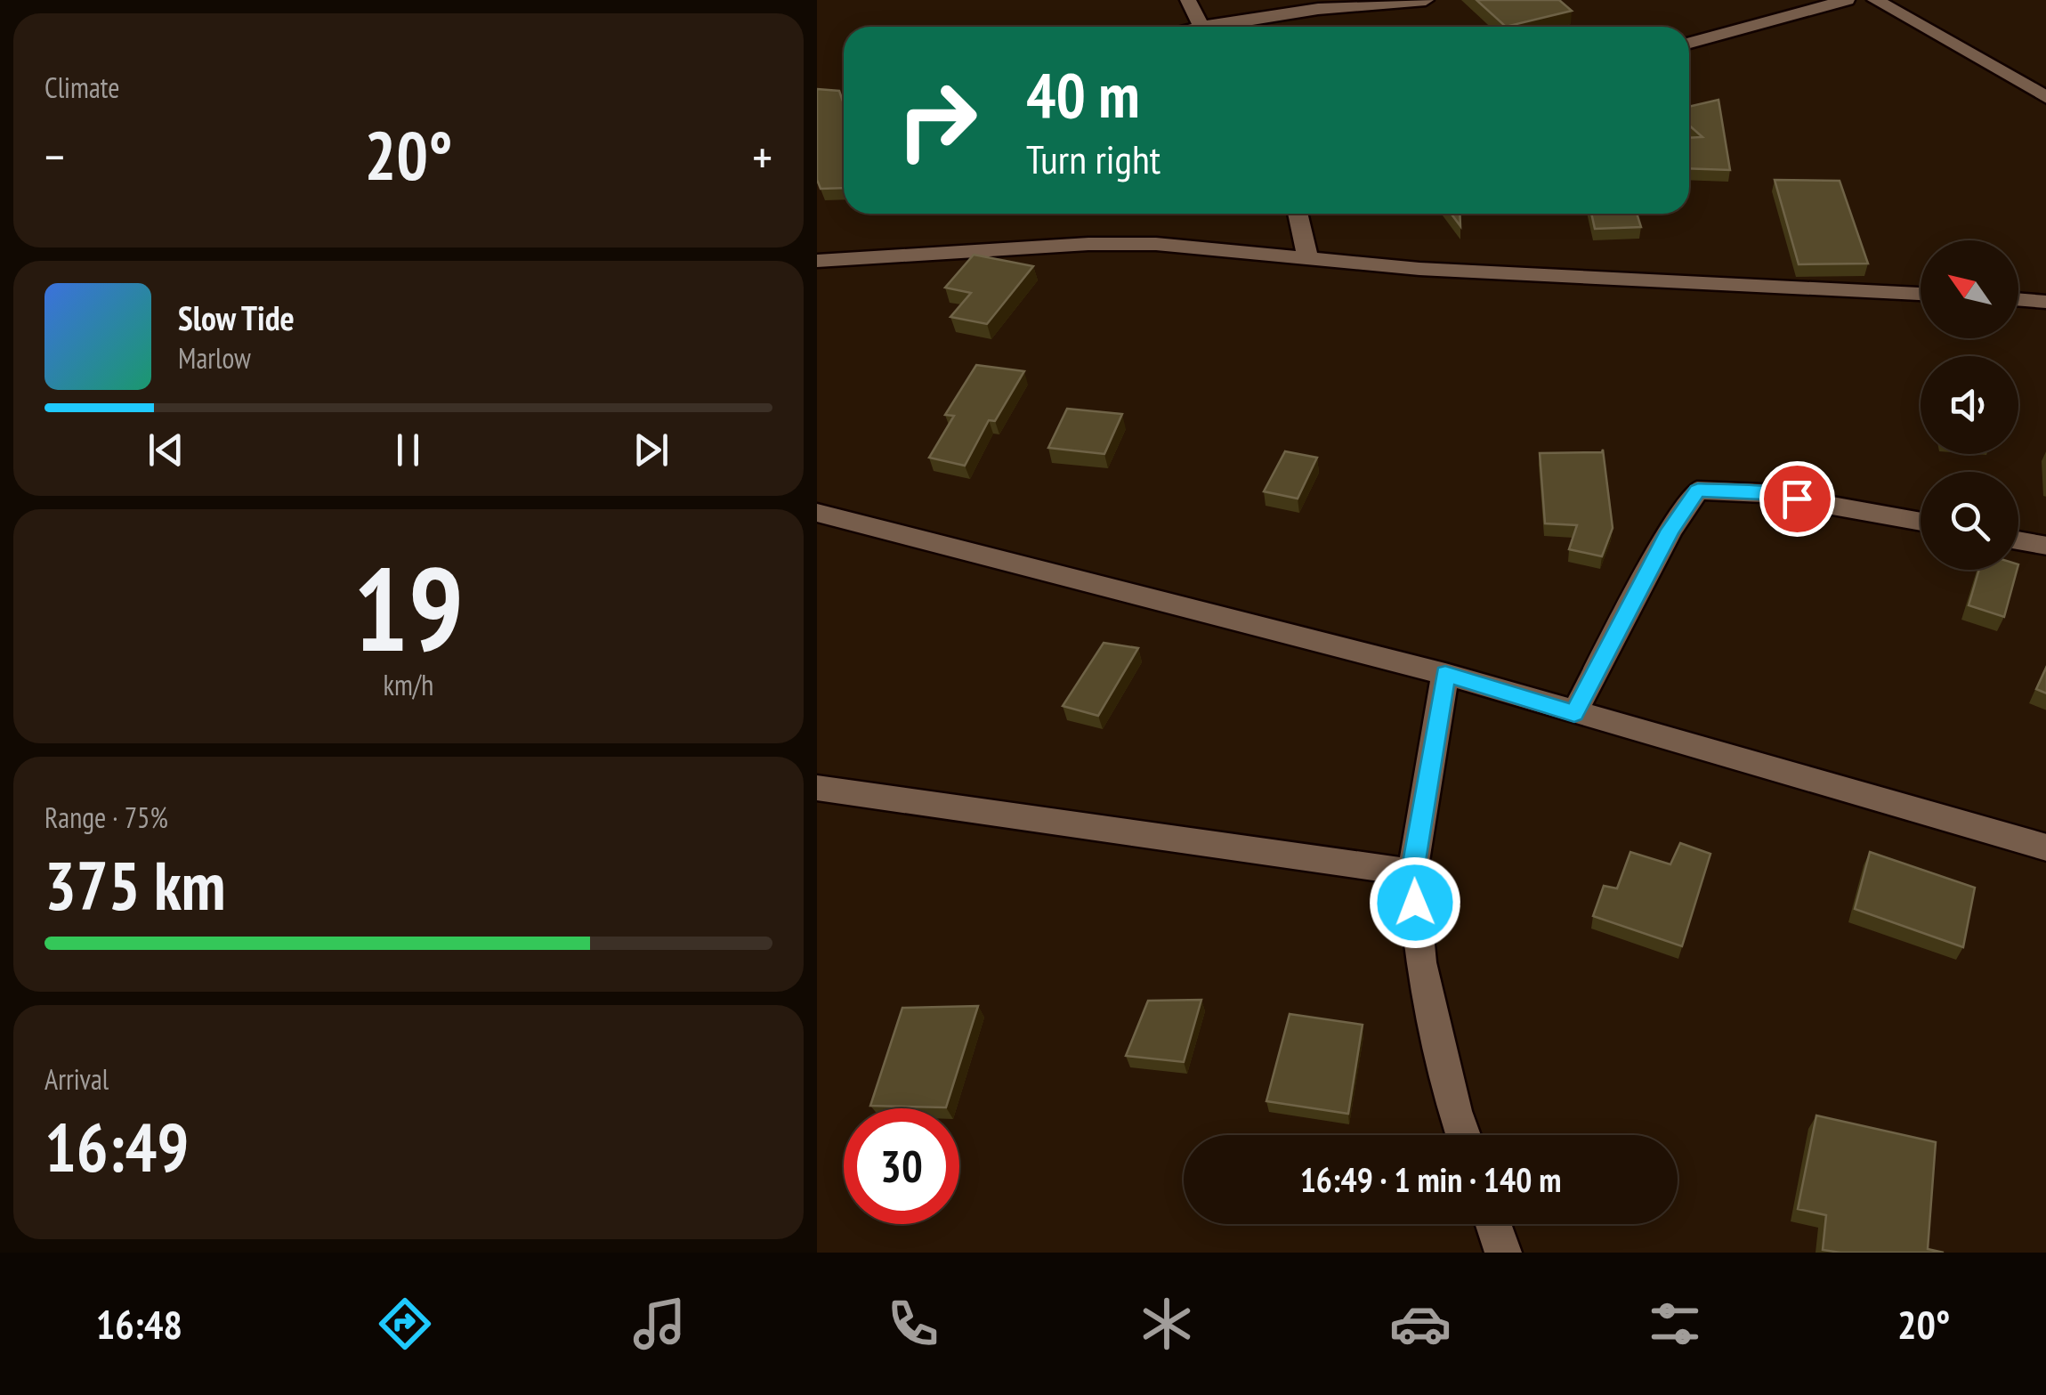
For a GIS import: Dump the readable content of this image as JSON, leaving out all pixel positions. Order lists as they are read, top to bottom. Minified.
{"north":"top left","page":{"tile":["Climate",["19","km/h"],["Range · 75%","375 km"],["Arrival","16:49"]],"turn":["40 m","Turn right"],"heat":["−","20°","+"],"song":["Slow Tide","Marlow"],"limit":"30","trip":"16:49 · 1 min · 140 m","tabs":["16:48","20°"]}}
